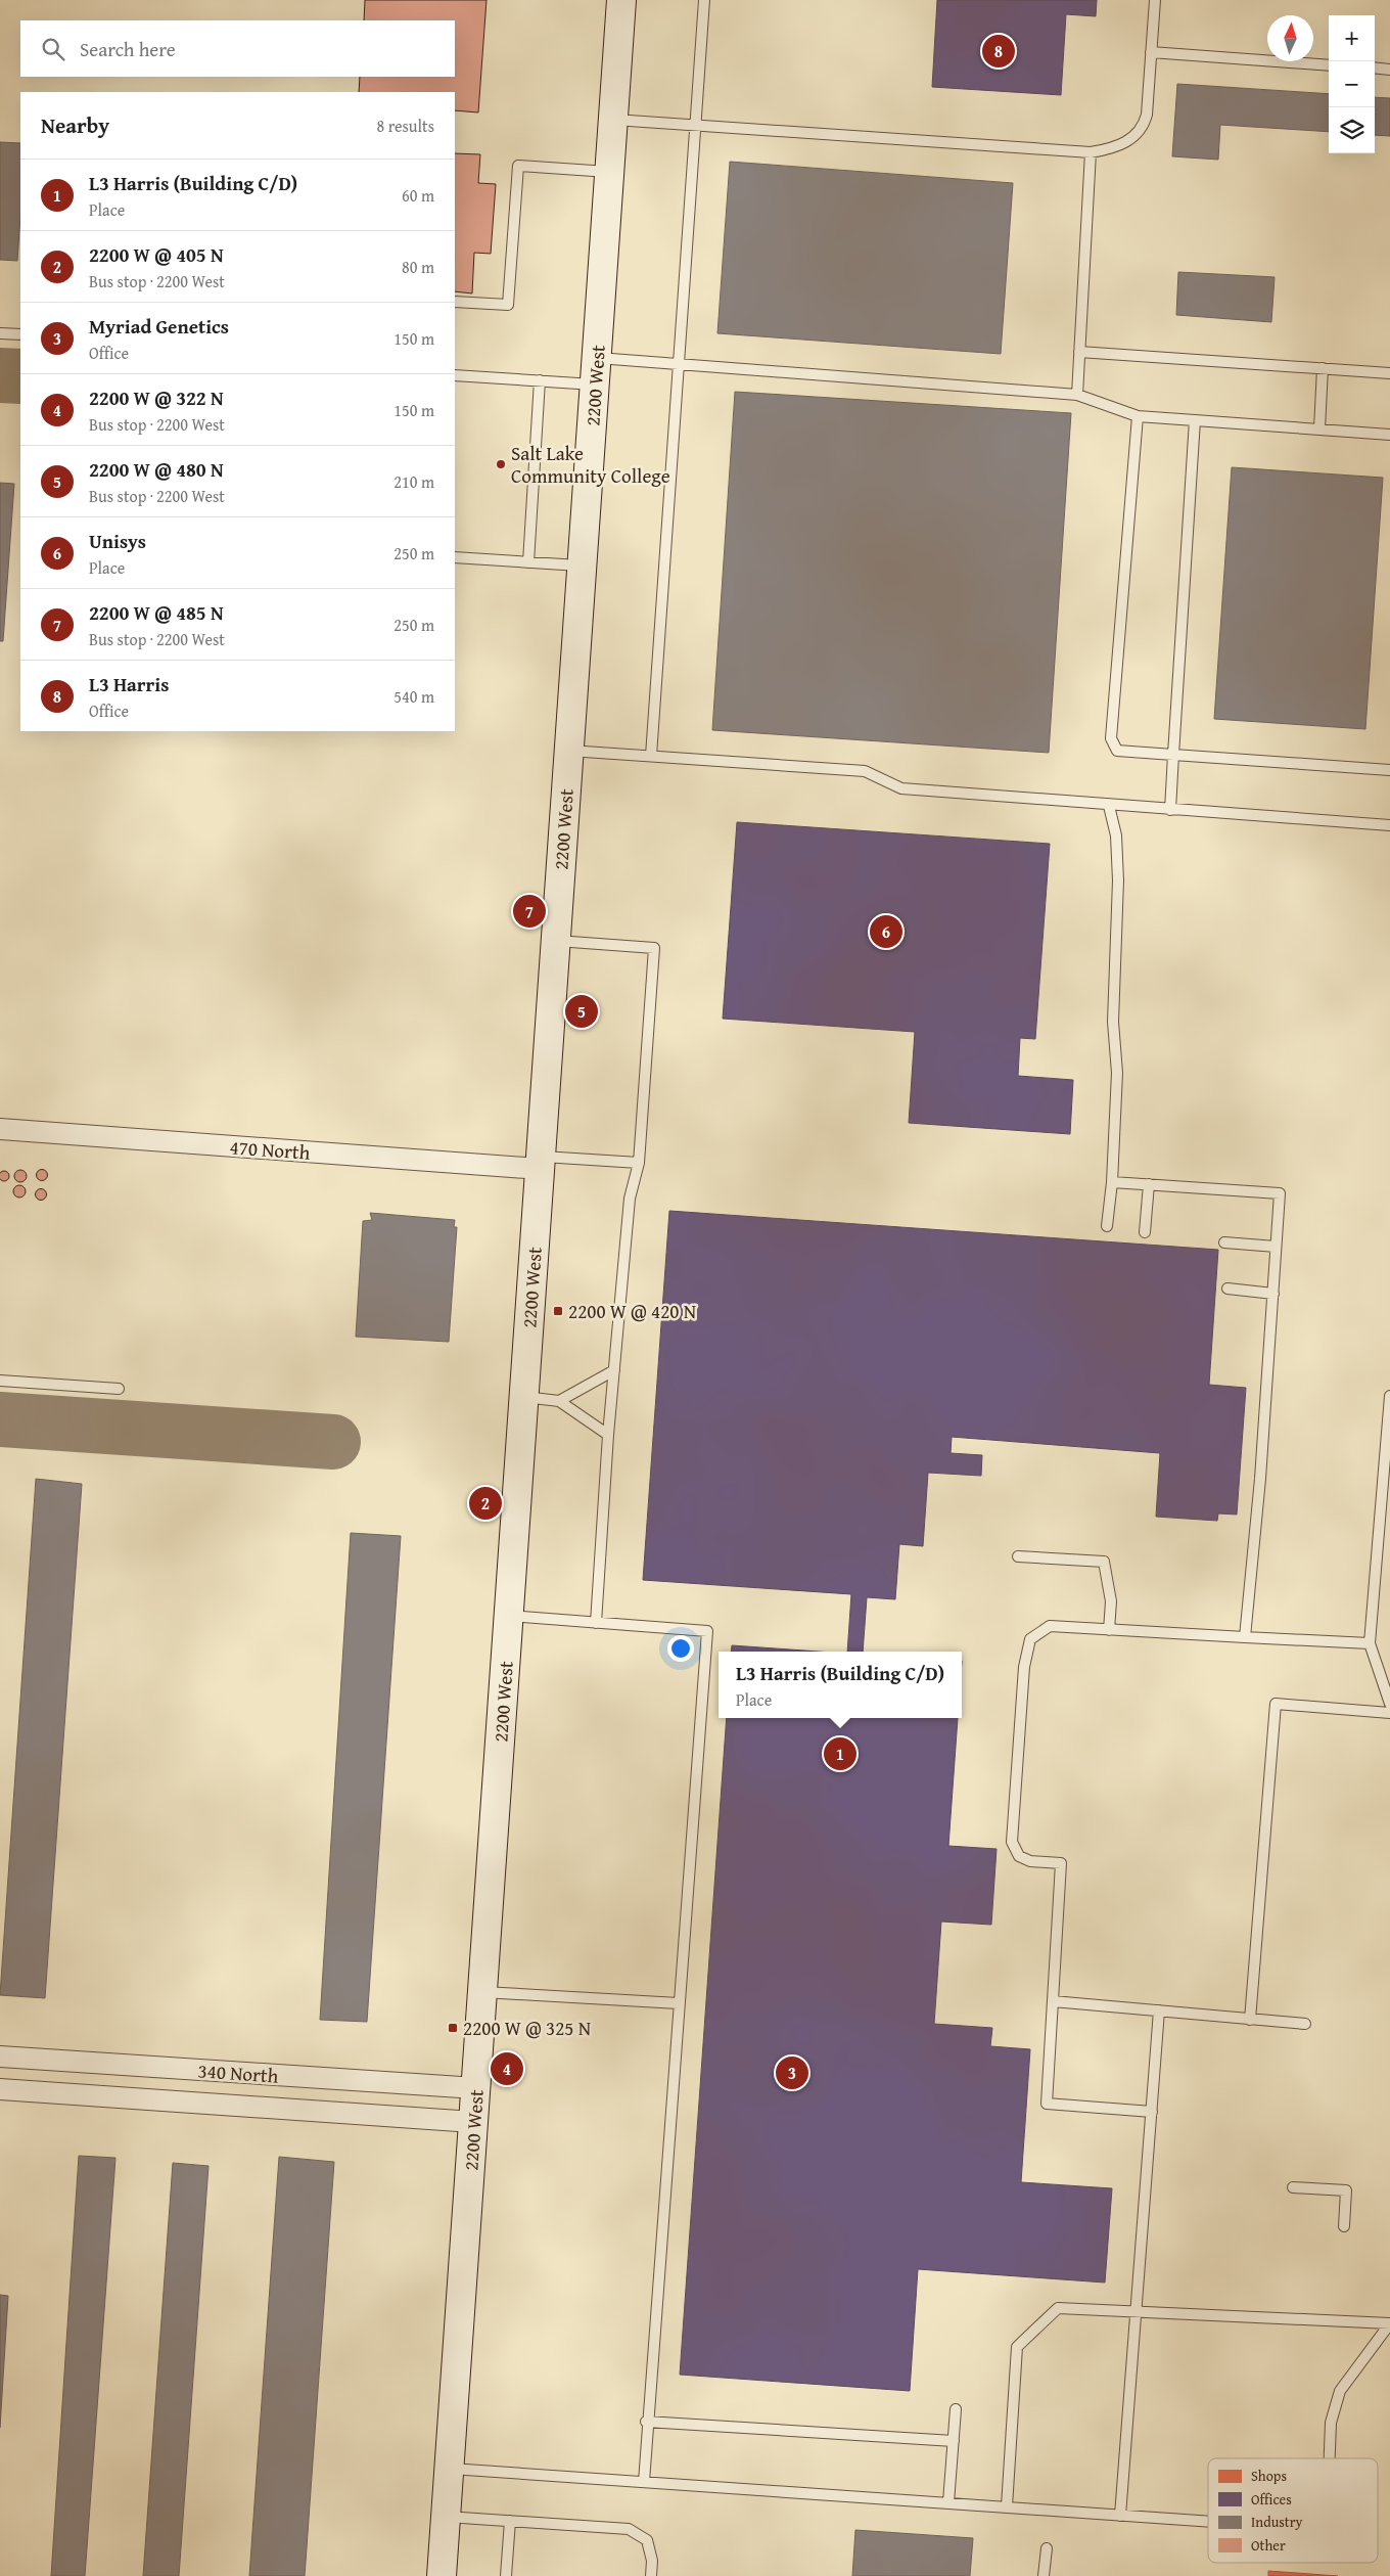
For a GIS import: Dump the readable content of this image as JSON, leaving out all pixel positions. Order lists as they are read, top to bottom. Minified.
{"streets":{"street":["2200 West","470 North","340 North"]},"crossings":[["2200 West","470 North"],["2200 West","340 North"]],"places":{"other":["Salt Lake Community College"],"transit":["2200 W @ 420 N","2200 W @ 325 N"]},"legend":["Shops","Offices","Industry","Other"],"north":"top","page":{"map_buttons":["+","−"],"search":"Search here","pins":["8","7","6","5","2","1","4","3"],"heading":["Nearby","8 results"],"list":[{"mark":"1","name":"L3 Harris (Building C/D)","note":"Place","value":"60 m"},{"mark":"2","name":"2200 W @ 405 N","note":"Bus stop · 2200 West","value":"80 m"},{"mark":"3","name":"Myriad Genetics","note":"Office","value":"150 m"},{"mark":"4","name":"2200 W @ 322 N","note":"Bus stop · 2200 West","value":"150 m"},{"mark":"5","name":"2200 W @ 480 N","note":"Bus stop · 2200 West","value":"210 m"},{"mark":"6","name":"Unisys","note":"Place","value":"250 m"},{"mark":"7","name":"2200 W @ 485 N","note":"Bus stop · 2200 West","value":"250 m"},{"mark":"8","name":"L3 Harris","note":"Office","value":"540 m"}],"popup":["L3 Harris (Building C/D)","Place"]}}
